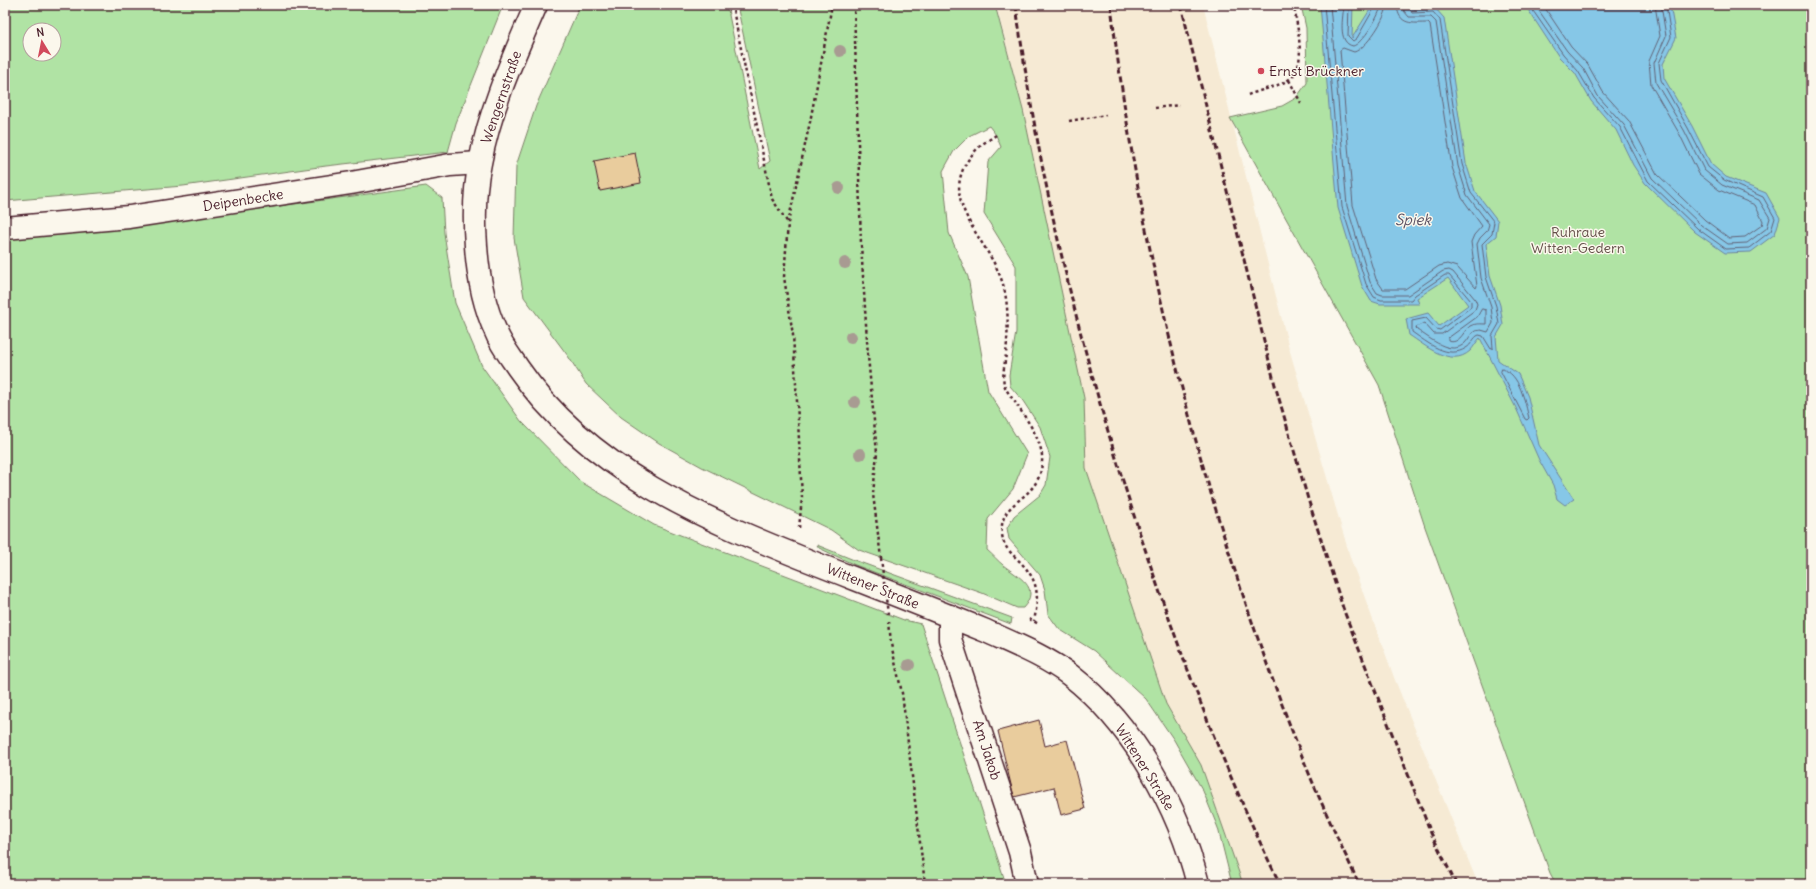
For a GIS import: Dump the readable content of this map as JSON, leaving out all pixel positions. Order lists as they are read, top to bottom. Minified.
{"streets":{"main road":["Wengernstraße","Deipenbecke","Wittener Straße","Am Jakob"]},"crossings":[["Wengernstraße","Deipenbecke"],["Wengernstraße","Wittener Straße"],["Wittener Straße","Am Jakob"]],"water":["Spiek"],"parks":["Ruhraue Witten-Gedern"],"places":["Ernst Brückner"],"north":"top"}
